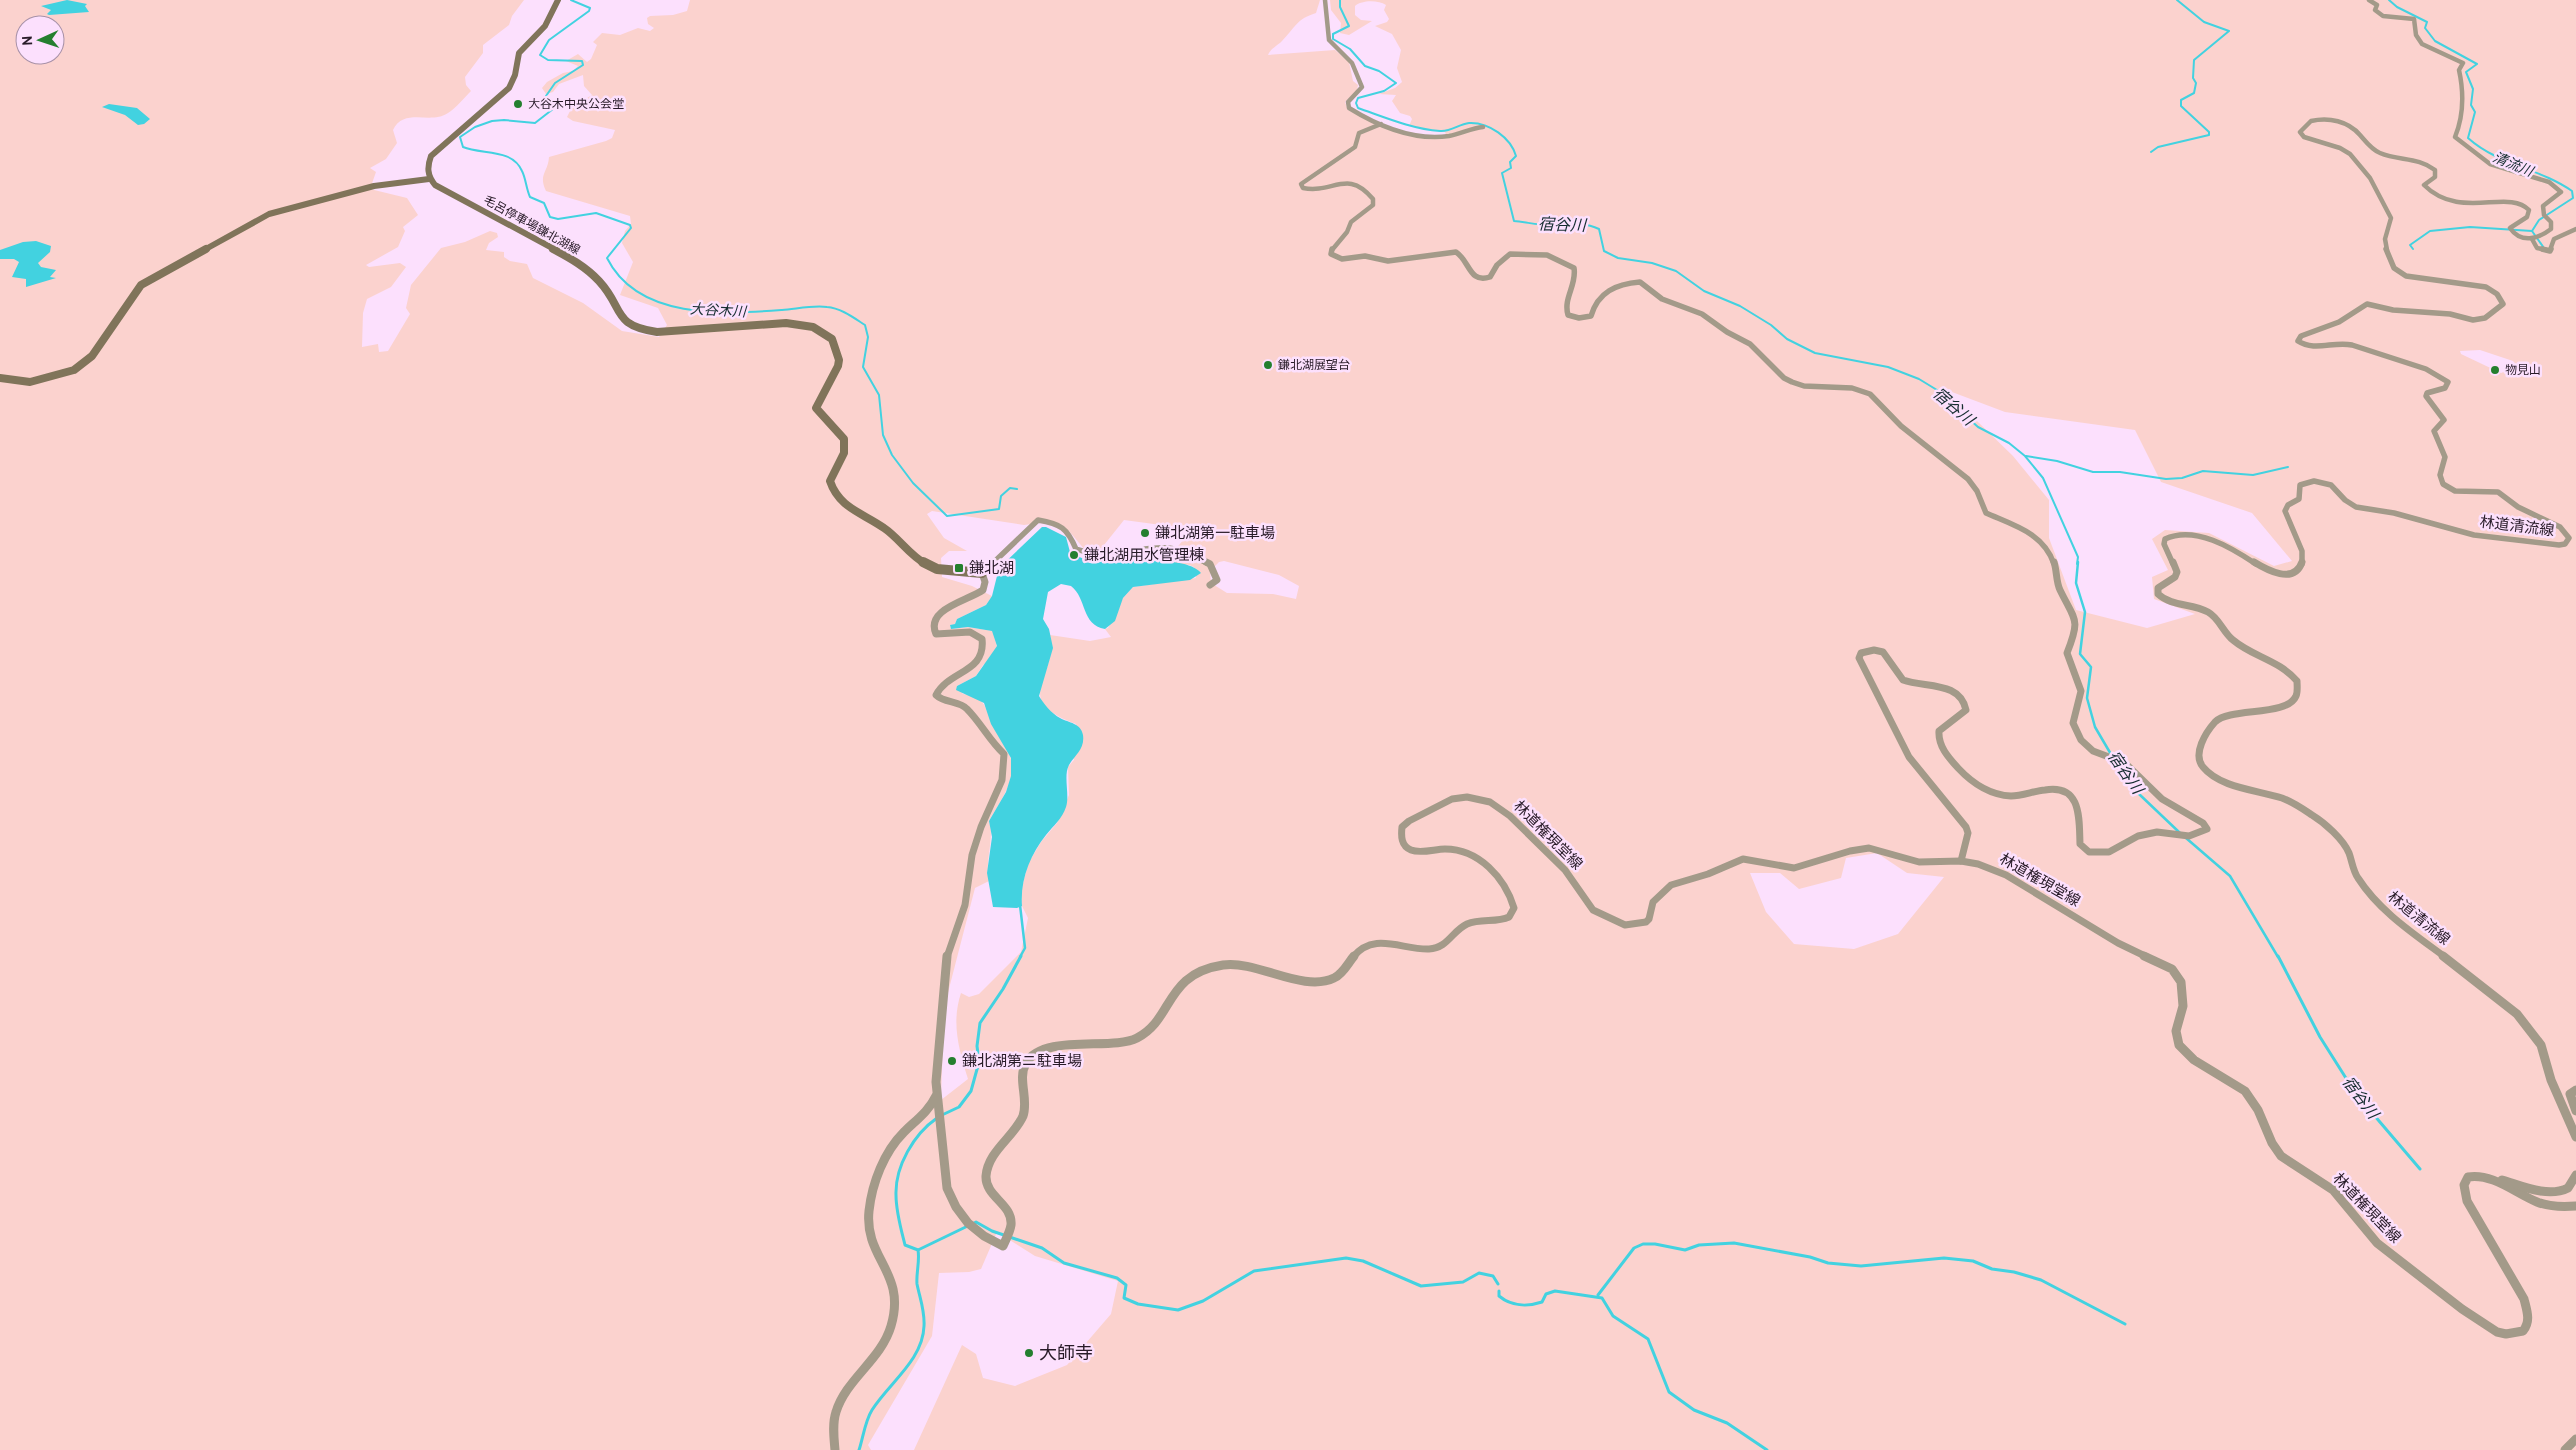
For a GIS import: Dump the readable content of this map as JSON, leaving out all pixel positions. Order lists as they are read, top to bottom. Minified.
{"streets":{"main road":["毛呂停車場鎌北湖線"],"street":["林道清流線","林道権現堂線"]},"crossings":[["毛呂停車場鎌北湖線","林道権現堂線"]],"water":["清流川","宿谷川","大谷木川"],"places":{"other":["大谷木中央公会堂","鎌北湖展望台","物見山","鎌北湖第一駐車場","鎌北湖用水管理棟","鎌北湖第ニ駐車場","大師寺"],"transit":["鎌北湖"]},"north":"left"}
